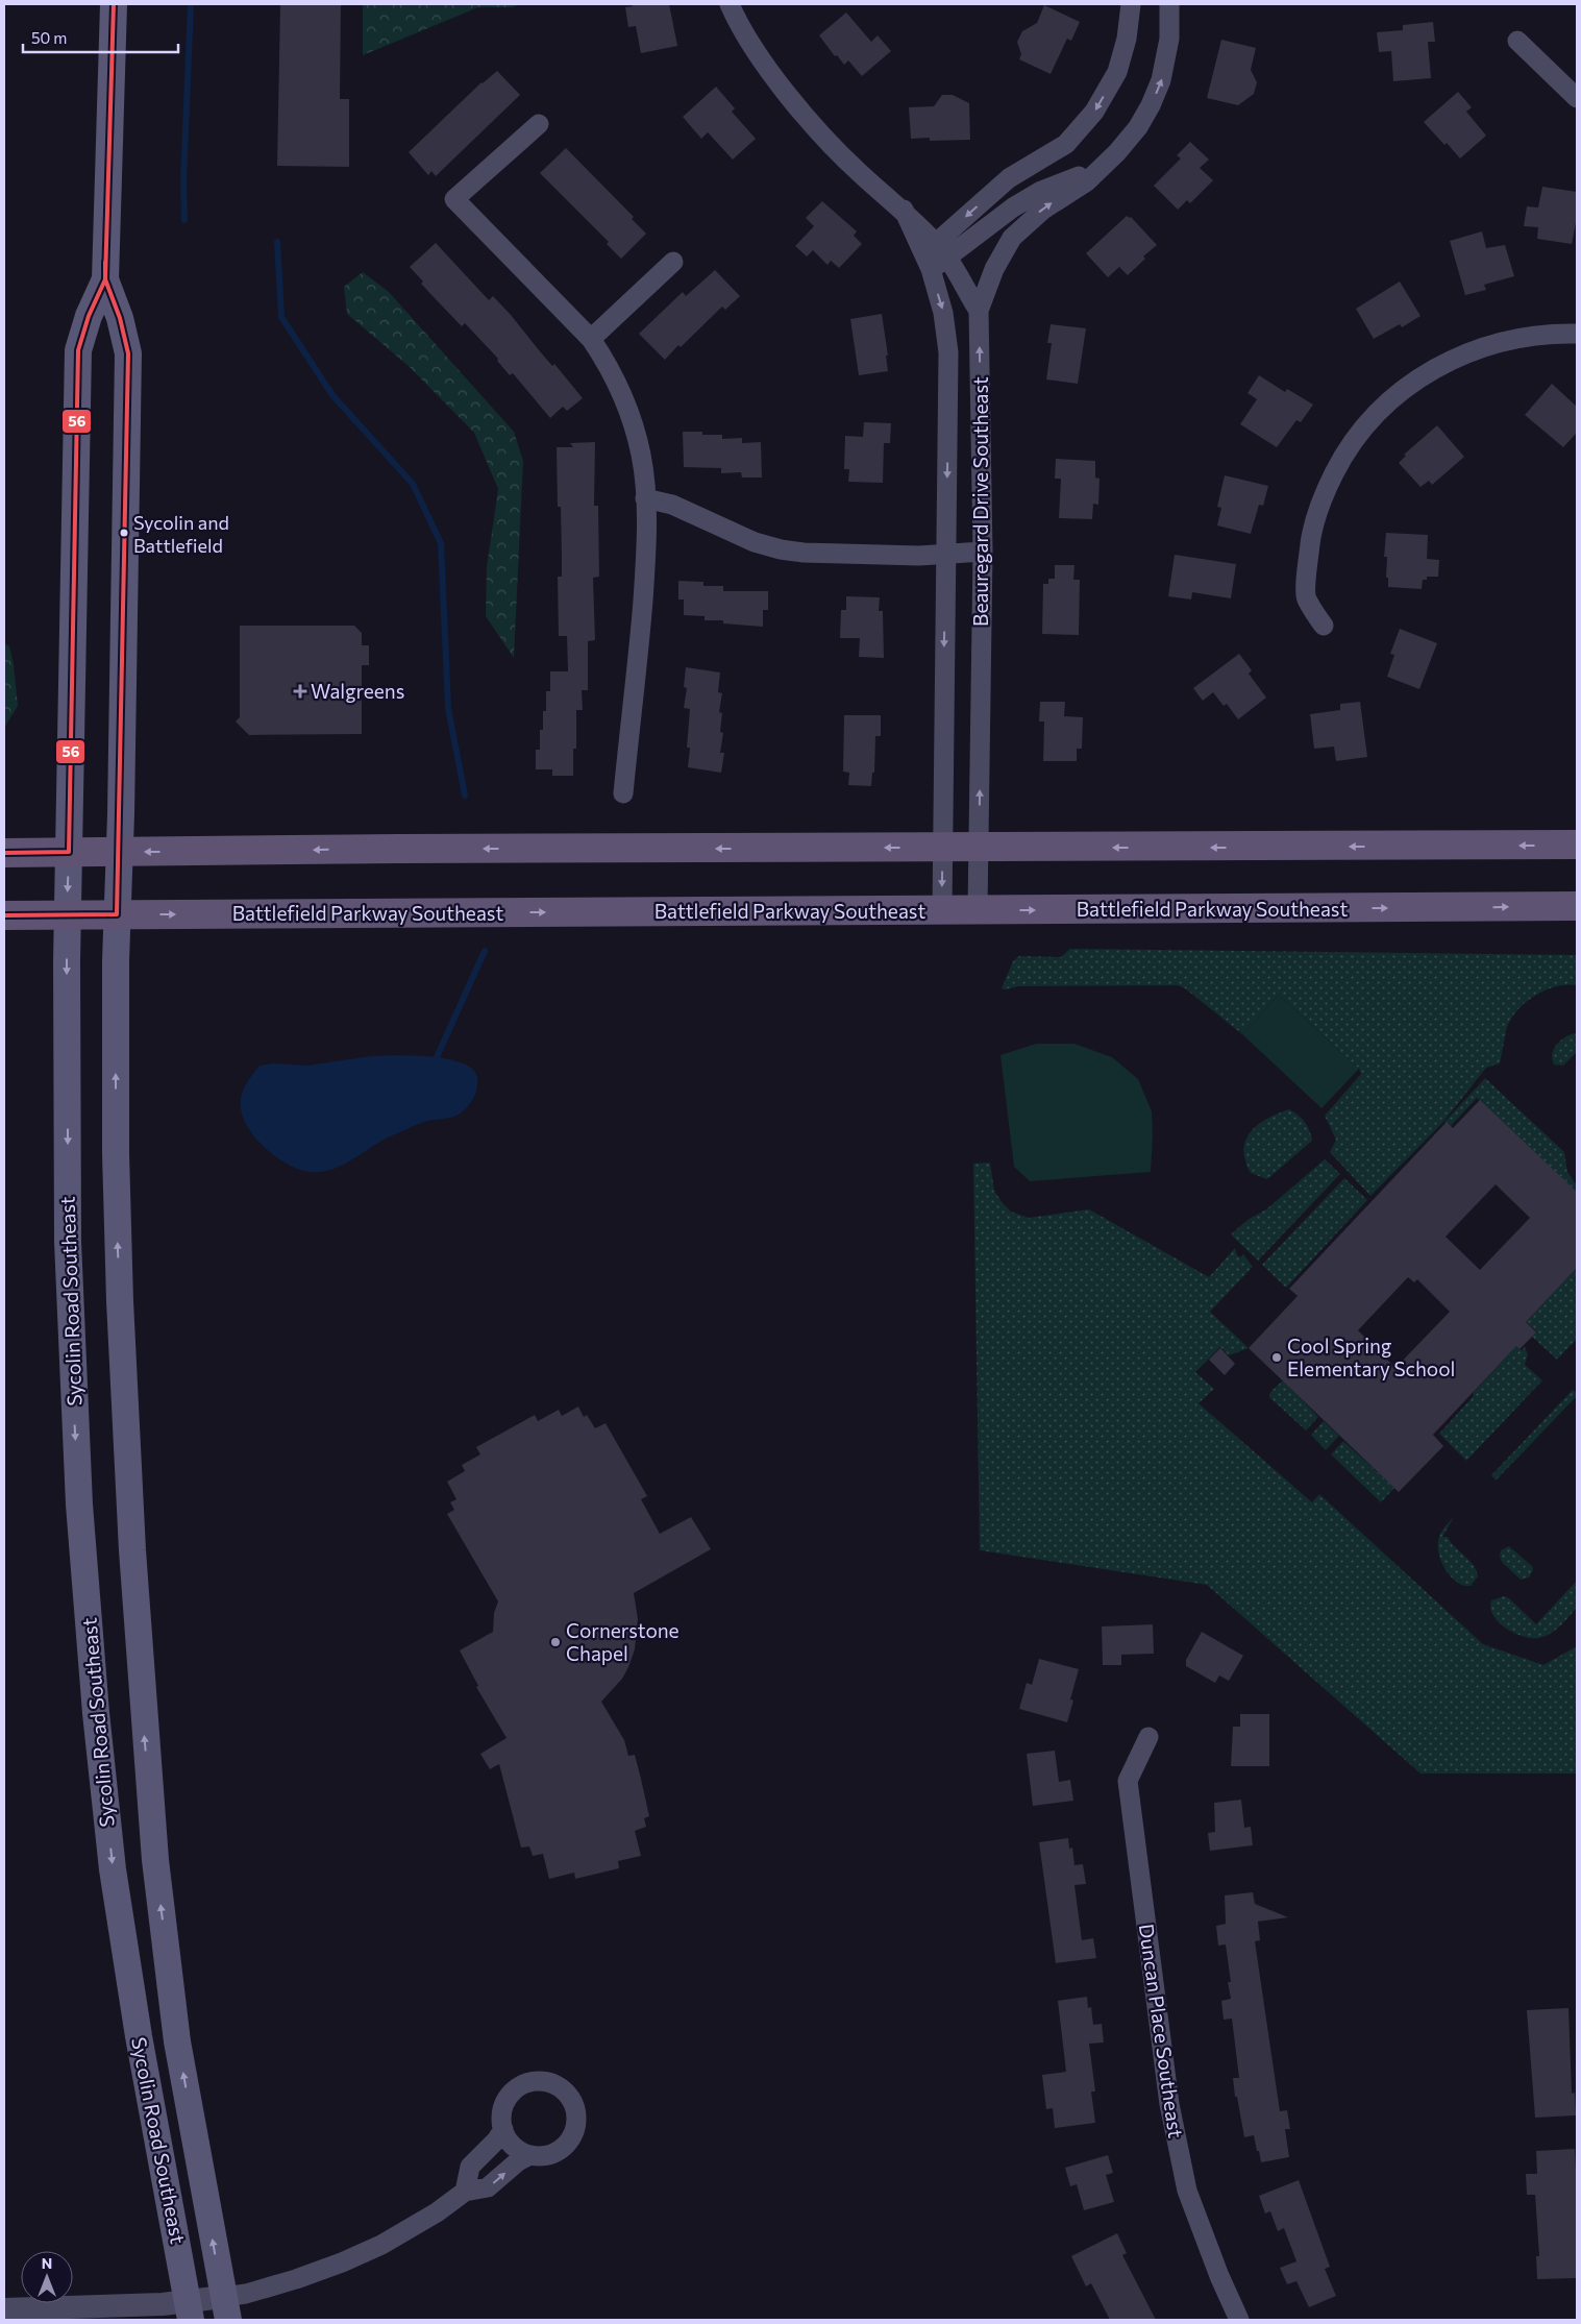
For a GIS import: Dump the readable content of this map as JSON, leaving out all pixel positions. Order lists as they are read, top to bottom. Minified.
{"streets":{"main road":["Battlefield Parkway Southeast","Sycolin Road Southeast"],"street":["Beauregard Drive Southeast","Duncan Place Southeast"]},"crossings":[["Beauregard Drive Southeast","Battlefield Parkway Southeast"],["Battlefield Parkway Southeast","Sycolin Road Southeast"]],"places":{"other":["Sycolin and Battlefield","Cool Spring Elementary School","Cornerstone Chapel"],"health":["Walgreens"]},"lines":["transit line 56"],"scale_bar":"50 m","north":"top"}
